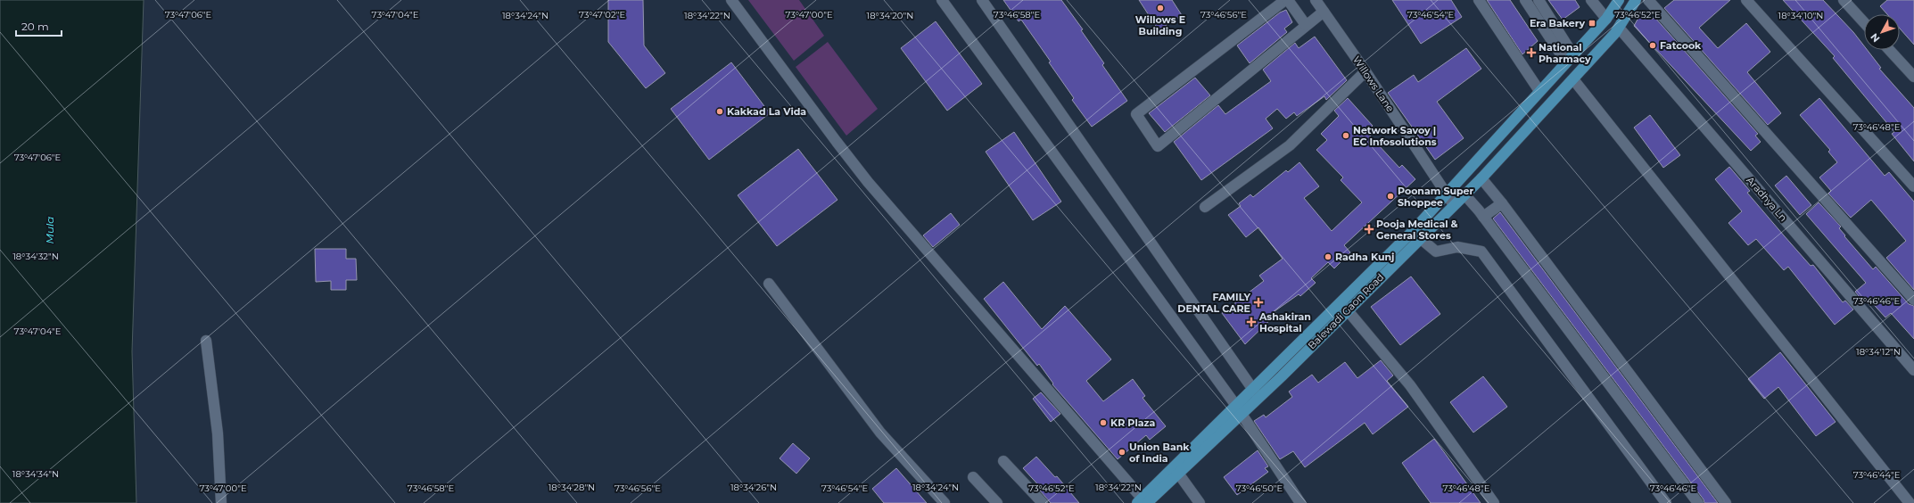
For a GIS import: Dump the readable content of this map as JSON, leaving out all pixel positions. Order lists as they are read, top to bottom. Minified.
{"streets":{"main road":["Balewadi Gaon Road"],"street":["Willows Lane","Aradhya Ln"]},"crossings":[["Willows Lane","Balewadi Gaon Road"],["Aradhya Ln","Balewadi Gaon Road"]],"water":["Mula"],"places":{"other":["Willows E Building","Fatcook","Kakkad La Vida","Network Savoy | EC Infosolutions","Poonam Super Shoppee","Radha Kunj","KR Plaza","Union Bank of India"],"transit":["Era Bakery"],"health":["National Pharmacy","Pooja Medical & General Stores","FAMILY DENTAL CARE","Ashakiran Hospital"]},"scale_bar":"20 m","north":"bottom left","coordinates":["73°47'06\"E","73°47'04\"E","73°47'02\"E","73°47'00\"E","73°46'58\"E","73°46'56\"E","73°46'54\"E","73°46'52\"E","18°34'10\"N","18°34'24\"N","18°34'22\"N","18°34'20\"N","73°46'48\"E","18°34'32\"N","73°46'46\"E","18°34'12\"N","18°34'34\"N","73°46'44\"E","18°34'28\"N","18°34'26\"N","73°46'50\"E"]}
